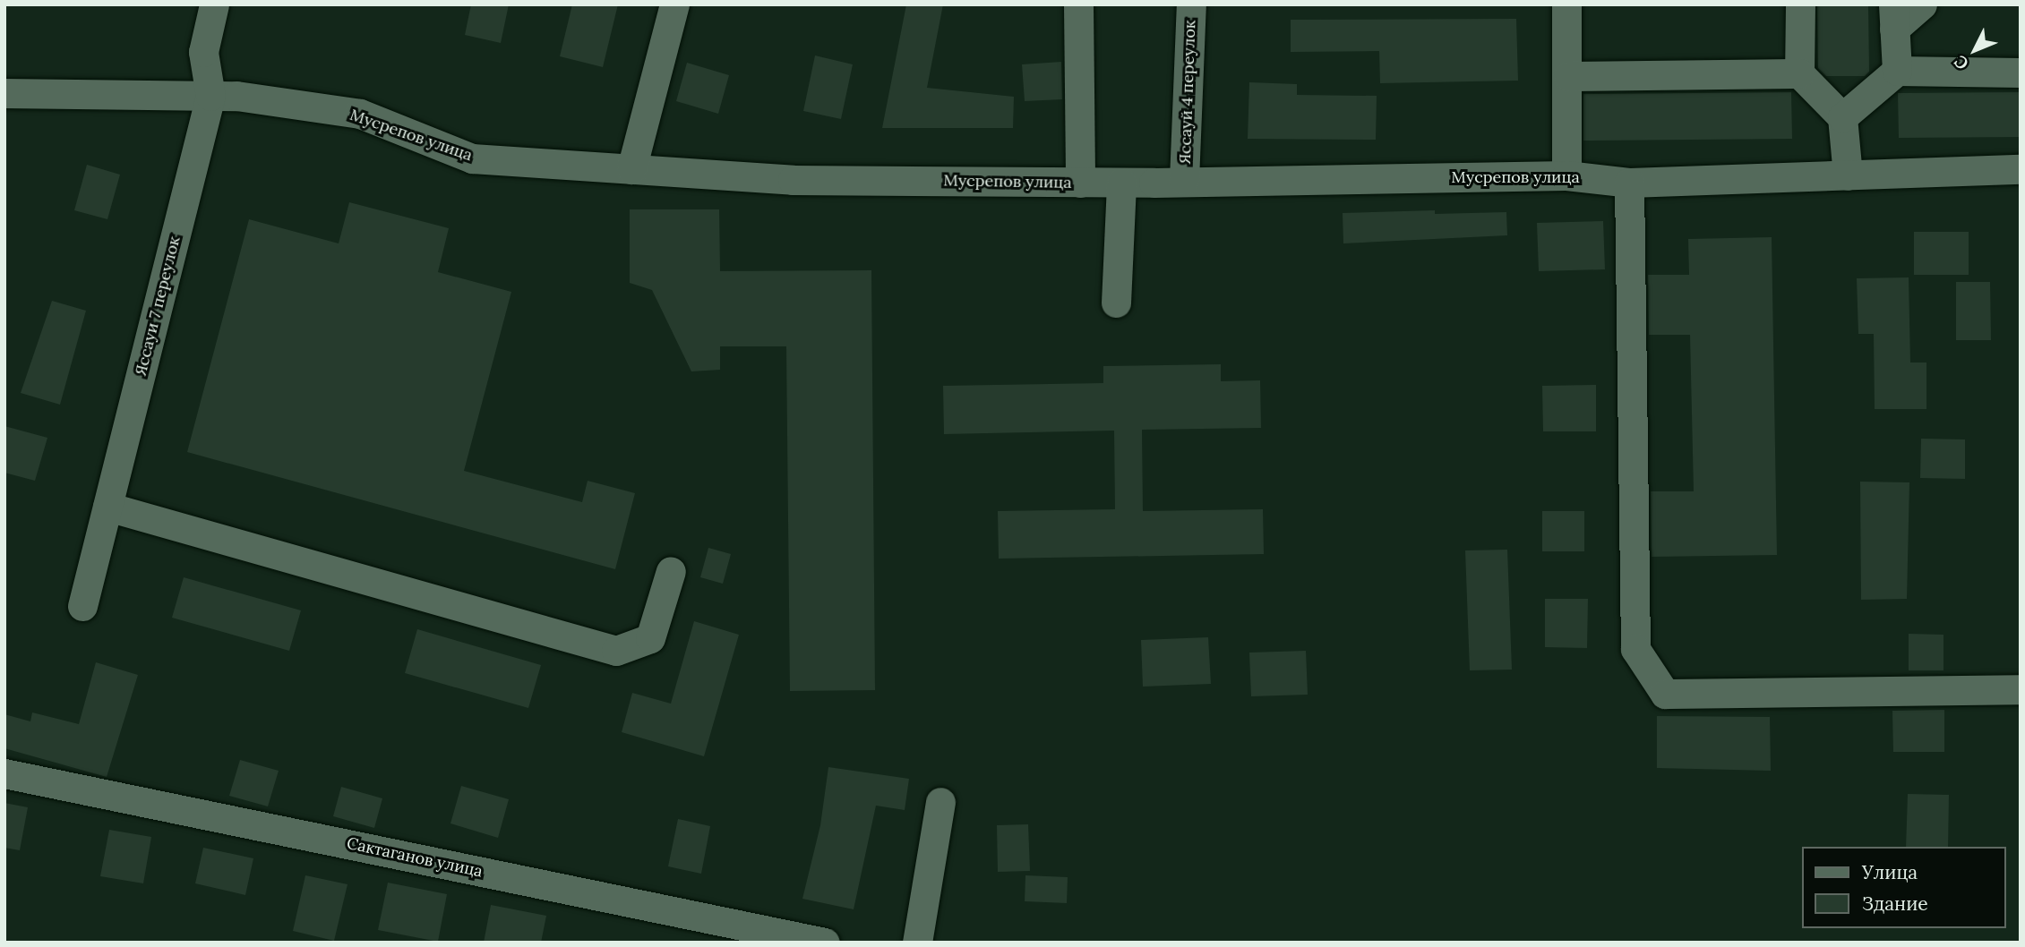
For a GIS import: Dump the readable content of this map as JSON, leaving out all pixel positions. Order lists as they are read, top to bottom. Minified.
{"streets":{"street":["Яссауй 4 переулок","Мусрепов улица","Яссауи 7 переулок","Сактаганов улица"]},"crossings":[["Яссауй 4 переулок","Мусрепов улица"],["Мусрепов улица","Яссауи 7 переулок"]],"legend":["Улица","Здание"],"north":"bottom left"}
